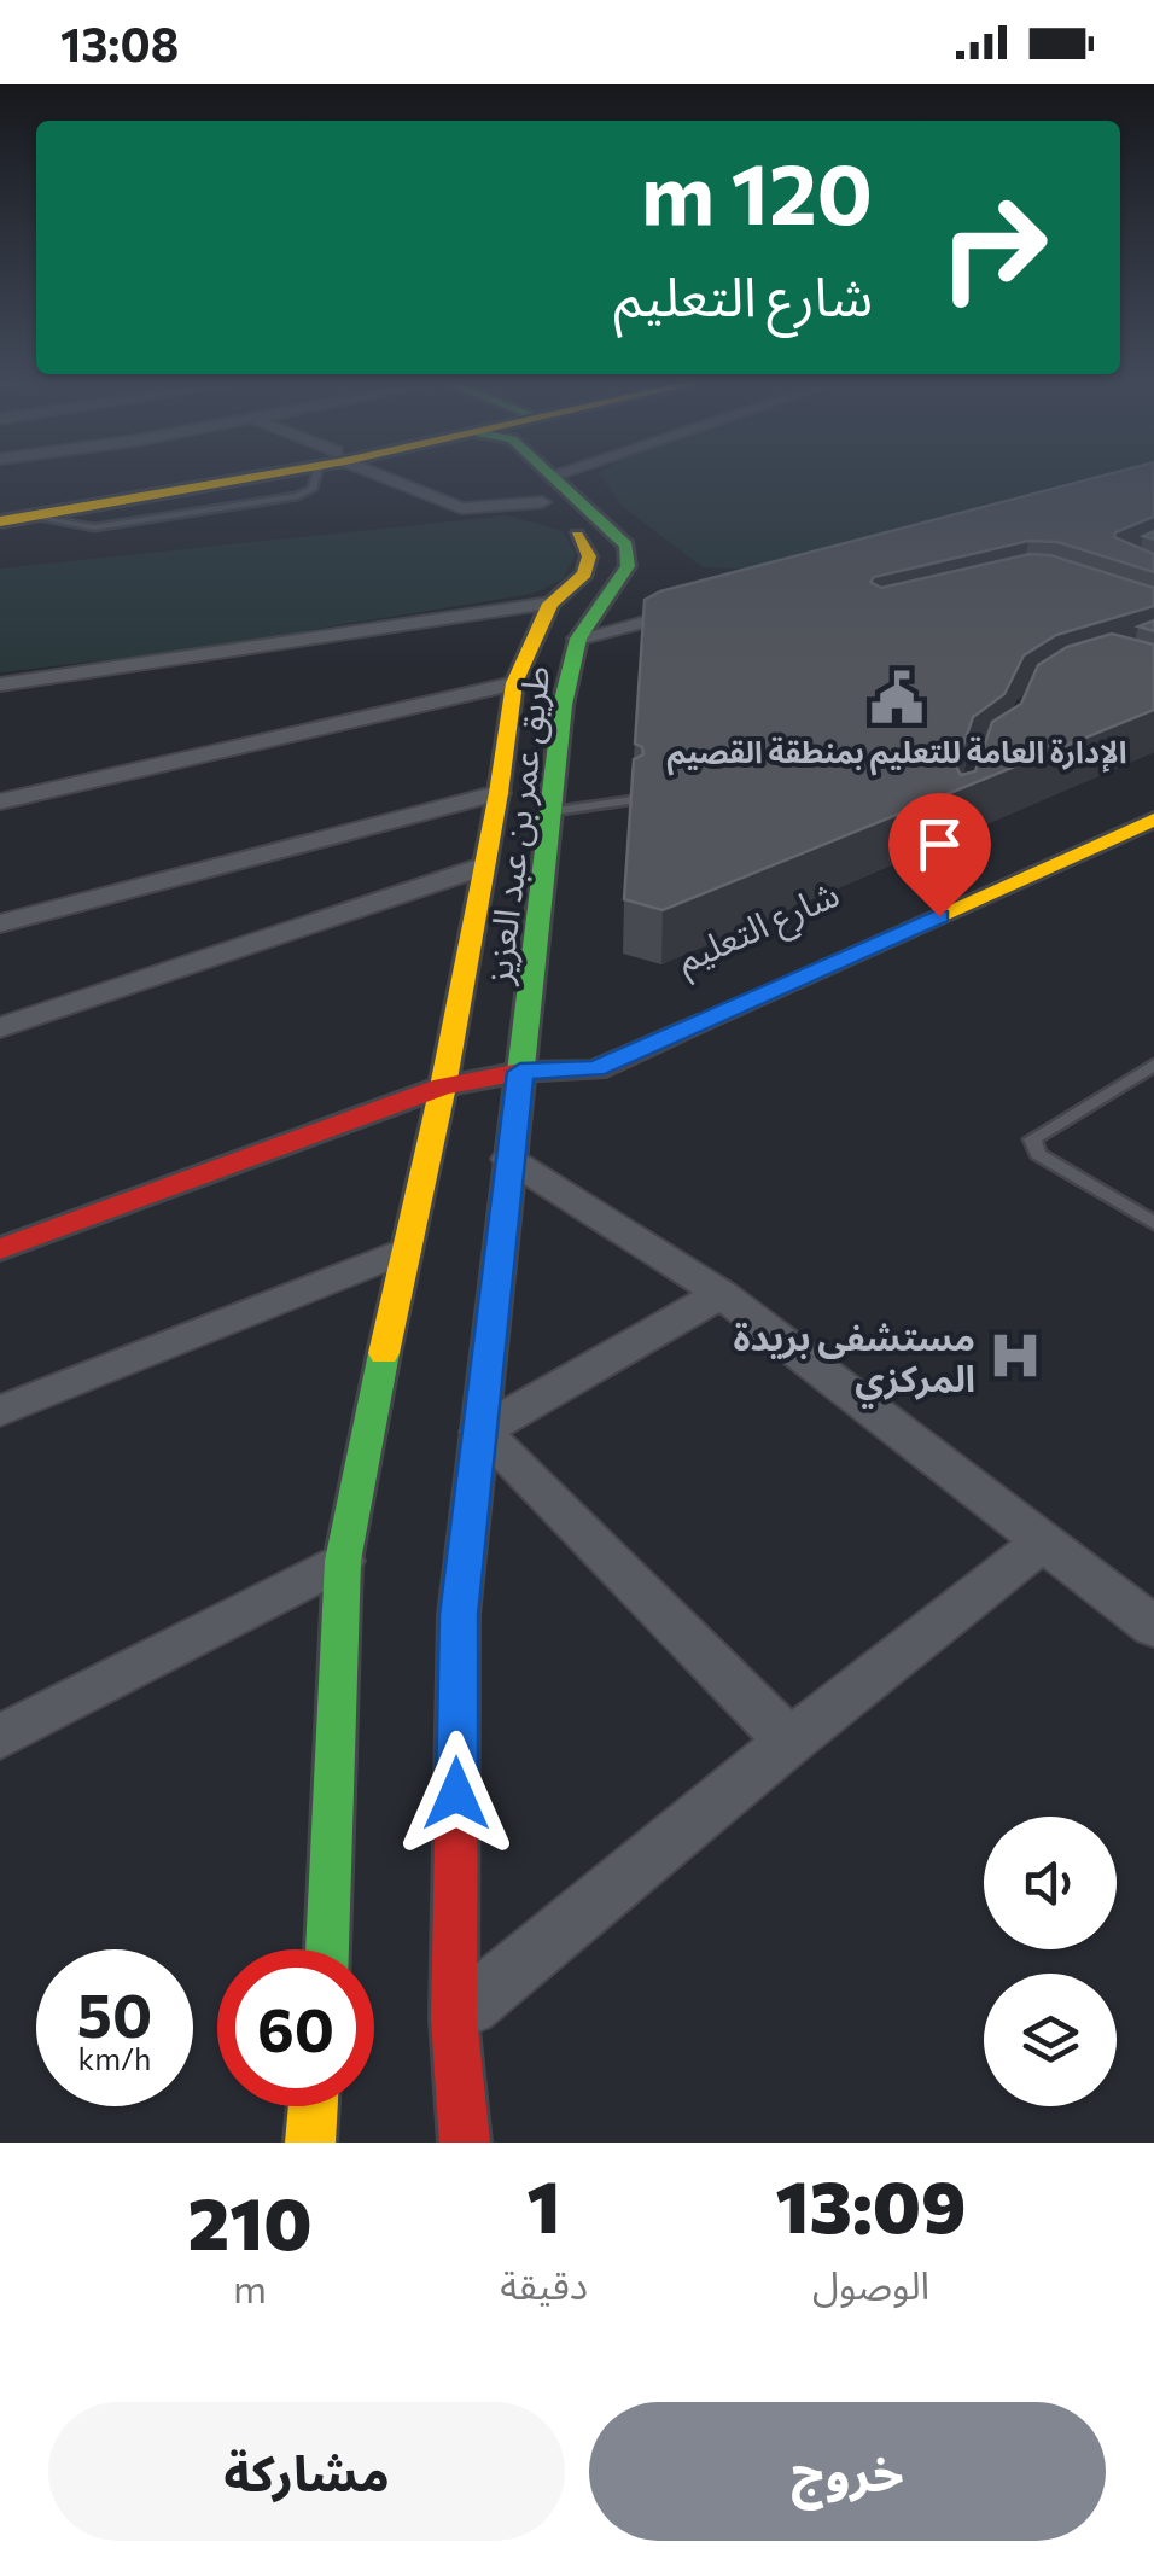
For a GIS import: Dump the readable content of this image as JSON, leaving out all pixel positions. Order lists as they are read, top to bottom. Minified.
{"streets":{"main road":["طريق عمر بن عبد العزيز","شارع التعليم"]},"crossings":[["طريق عمر بن عبد العزيز","شارع التعليم"]],"places":{"public building":["الإدارة العامة للتعليم بمنطقة القصيم"],"hospital":["مستشفى بريدة المركزي"]},"page":{"status":"13:08","turn":["120 m","شارع التعليم"],"speed":"50 km/h","limit":"60","eta":["13:09","الوصول","1","دقيقة","210","m"],"buttons":["خروج","مشاركة"]}}
